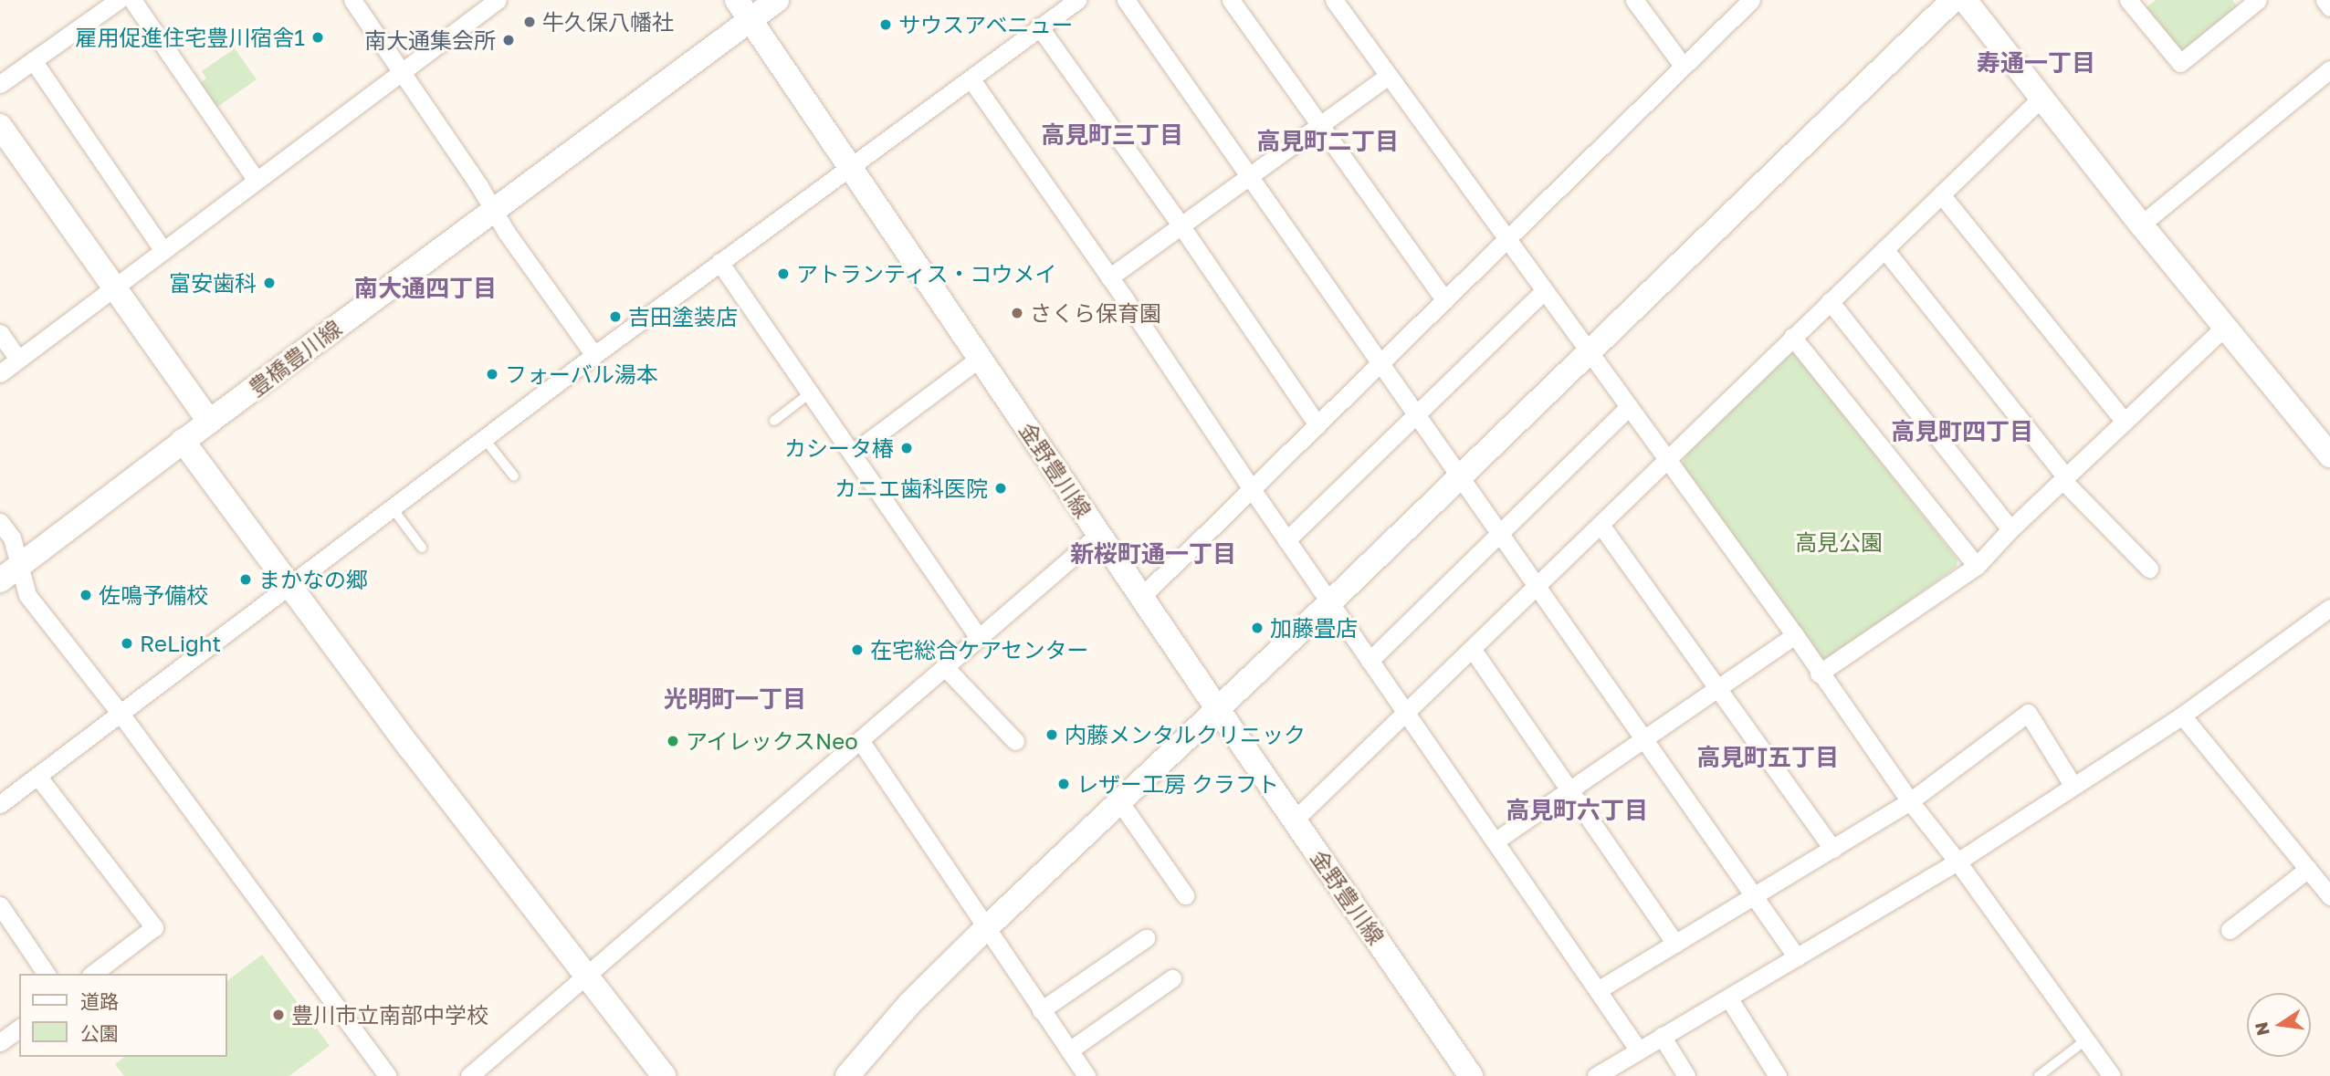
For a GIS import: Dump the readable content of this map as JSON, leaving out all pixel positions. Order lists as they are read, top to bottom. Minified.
{"streets":{"street":["豊橋豊川線","金野豊川線"]},"crossings":[["豊橋豊川線","金野豊川線"]],"districts":["寿通一丁目","高見町三丁目","高見町二丁目","南大通四丁目","高見町四丁目","新桜町通一丁目","光明町一丁目","高見町五丁目","高見町六丁目"],"parks":["高見公園"],"places":["牛久保八幡社","サウスアベニュー","雇用促進住宅豊川宿舎1","南大通集会所","アトランティス・コウメイ","富安歯科","さくら保育園","吉田塗装店","フォーバル湯本","カシータ椿","カニエ歯科医院","まかなの郷","佐鳴予備校","加藤畳店","ReLight","在宅総合ケアセンター","内藤メンタルクリニック","アイレックスNeo","レザー工房 クラフト","豊川市立南部中学校"],"legend":["道路","公園"],"north":"left"}
